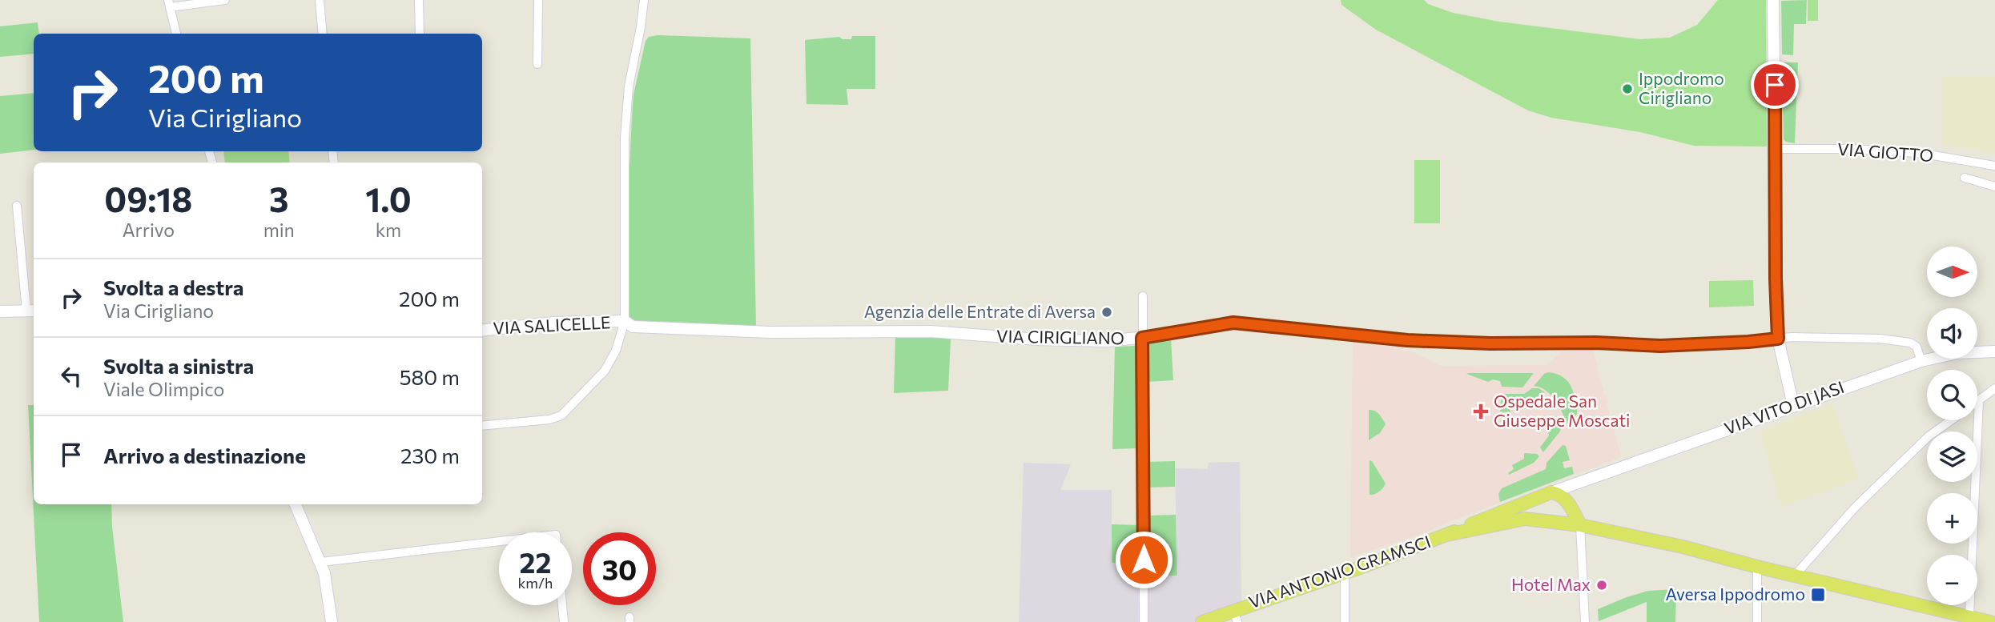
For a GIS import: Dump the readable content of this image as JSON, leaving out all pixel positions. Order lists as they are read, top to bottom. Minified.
{"streets":{"main road":["VIA ANTONIO GRAMSCI"],"street":["VIA GIOTTO","VIA SALICELLE","VIA CIRIGLIANO","VIA VITO DI JASI"]},"crossings":[["VIA SALICELLE","VIA CIRIGLIANO"],["VIA CIRIGLIANO","VIA VITO DI JASI"],["VIA VITO DI JASI","VIA ANTONIO GRAMSCI"]],"places":{"other":["Ippodromo Cirigliano","Agenzia delle Entrate di Aversa","Hotel Max"],"health":["Ospedale San Giuseppe Moscati"],"transit":["Aversa Ippodromo"]},"north":"right","page":{"turn":["200 m","Via Cirigliano"],"eta":["09:18","Arrivo","3","min","1.0","km"],"map_buttons":["+","−"],"list":[{"name":"Svolta a destra","note":"Via Cirigliano","value":"200 m"},{"name":"Svolta a sinistra","note":"Viale Olimpico","value":"580 m"},{"name":"Arrivo a destinazione","value":"230 m"}],"speed":"22 km/h","limit":"30"}}
